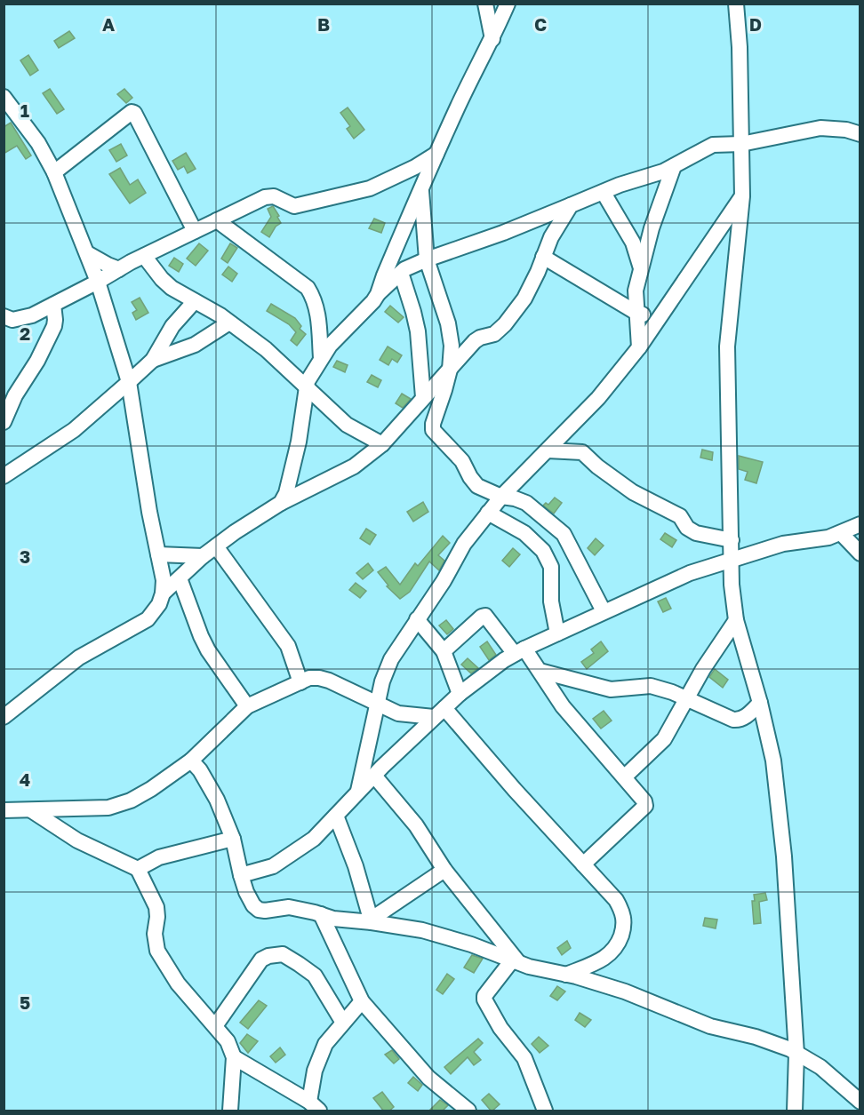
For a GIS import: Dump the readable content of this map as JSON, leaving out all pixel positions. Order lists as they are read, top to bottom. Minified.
{"grid":{"columns":["A","B","C","D"],"rows":["1","2","3","4","5"]}}
